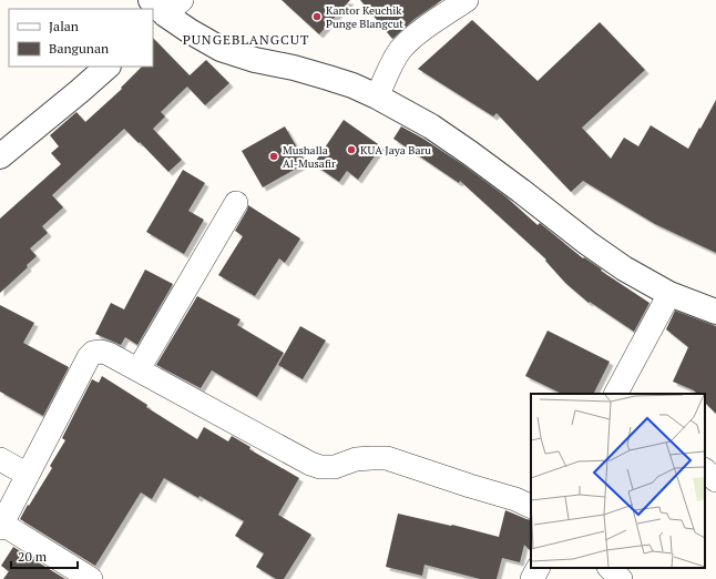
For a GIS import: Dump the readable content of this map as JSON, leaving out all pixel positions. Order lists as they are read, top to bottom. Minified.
{"districts":["PUNGEBLANGCUT"],"places":["Kantor Keuchik Punge Blangcut","KUA Jaya Baru","Mushalla Al-Musafir"],"legend":["Jalan","Bangunan"],"scale_bar":"20 m"}
